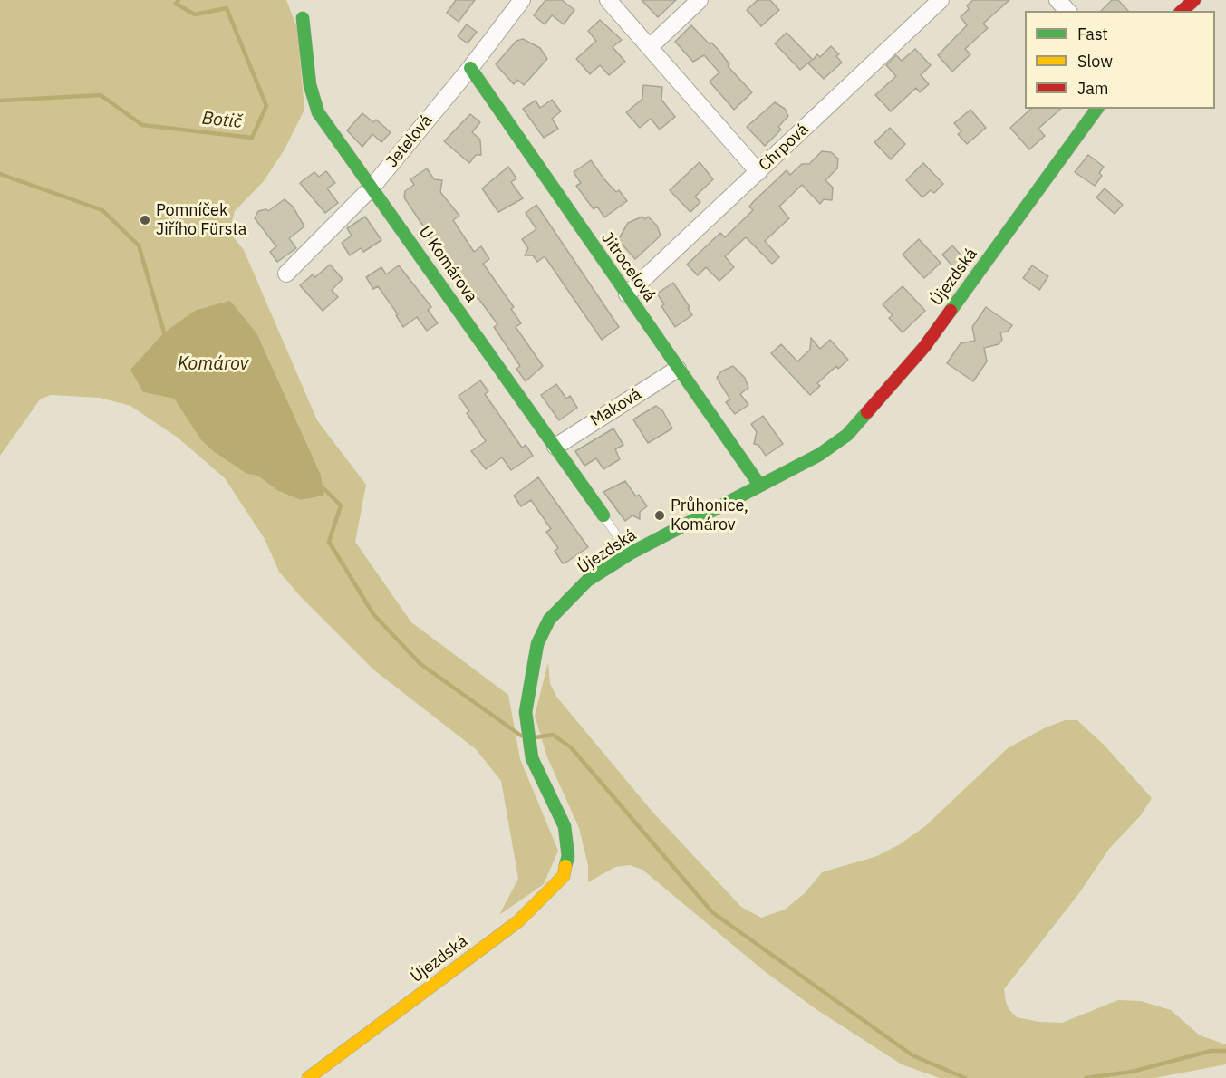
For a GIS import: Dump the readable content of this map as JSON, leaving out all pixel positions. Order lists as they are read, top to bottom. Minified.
{"streets":{"street":["Jetelová","Chrpová","U Komárova","Jitrocelová","Újezdská","Maková"]},"crossings":[["Jetelová","U Komárova"],["Jetelová","Jitrocelová"],["Chrpová","Jitrocelová"],["U Komárova","Maková"],["Jitrocelová","Újezdská"],["Jitrocelová","Maková"]],"water":["Botič","Komárov"],"places":["Pomníček Jiřího Fürsta","Průhonice, Komárov"],"legend":["Fast","Slow","Jam"]}
